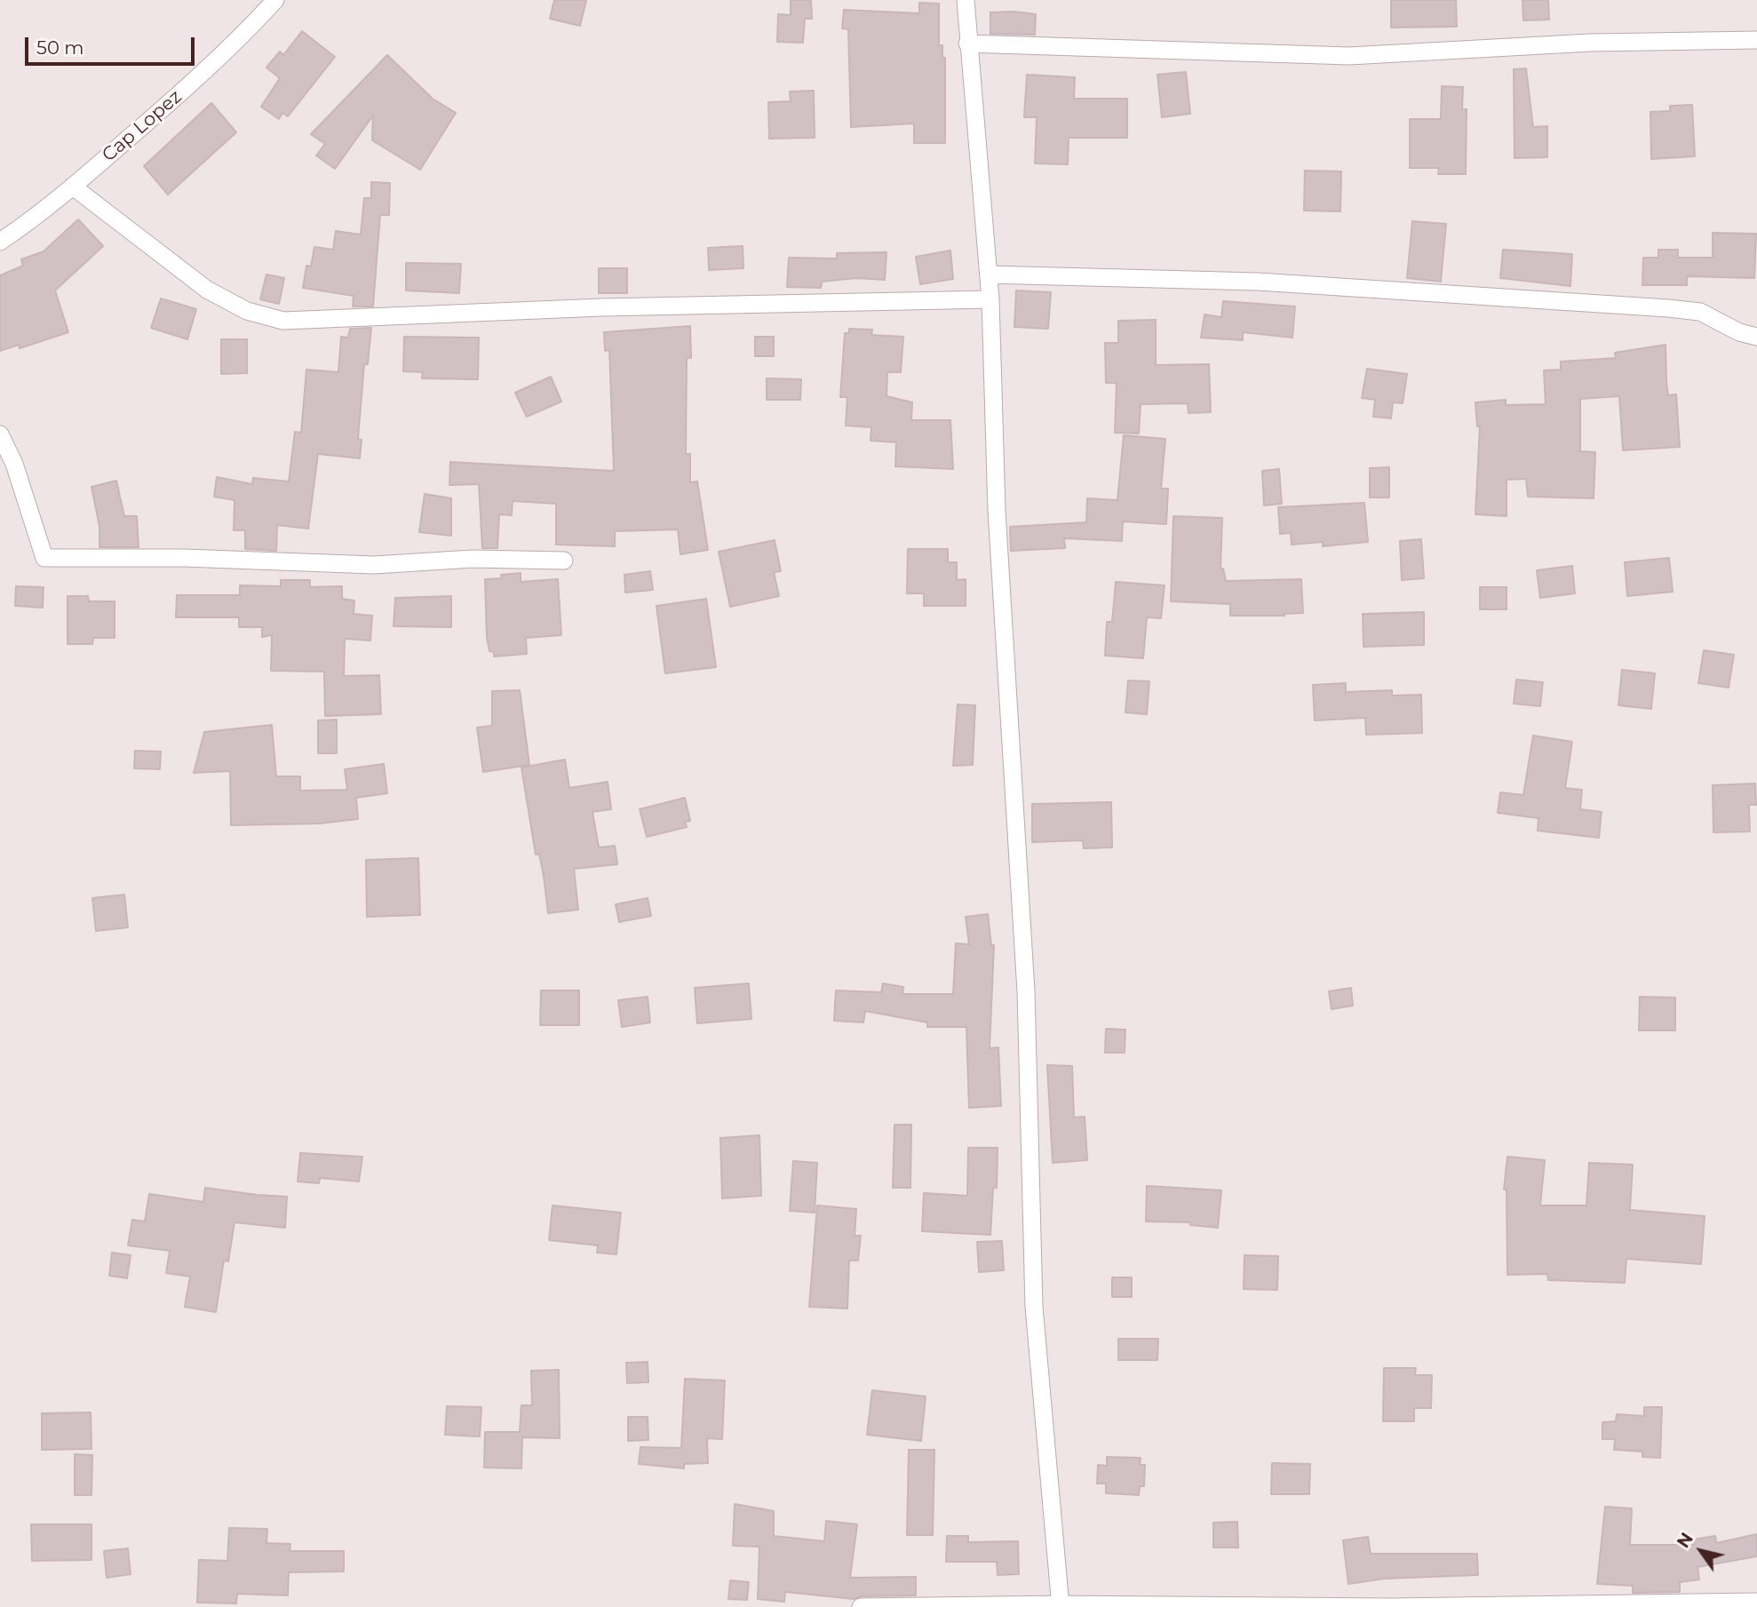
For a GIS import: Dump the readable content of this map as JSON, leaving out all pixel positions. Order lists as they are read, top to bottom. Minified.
{"streets":{"street":["Cap Lopez"]},"scale_bar":"50 m","north":"top left"}
